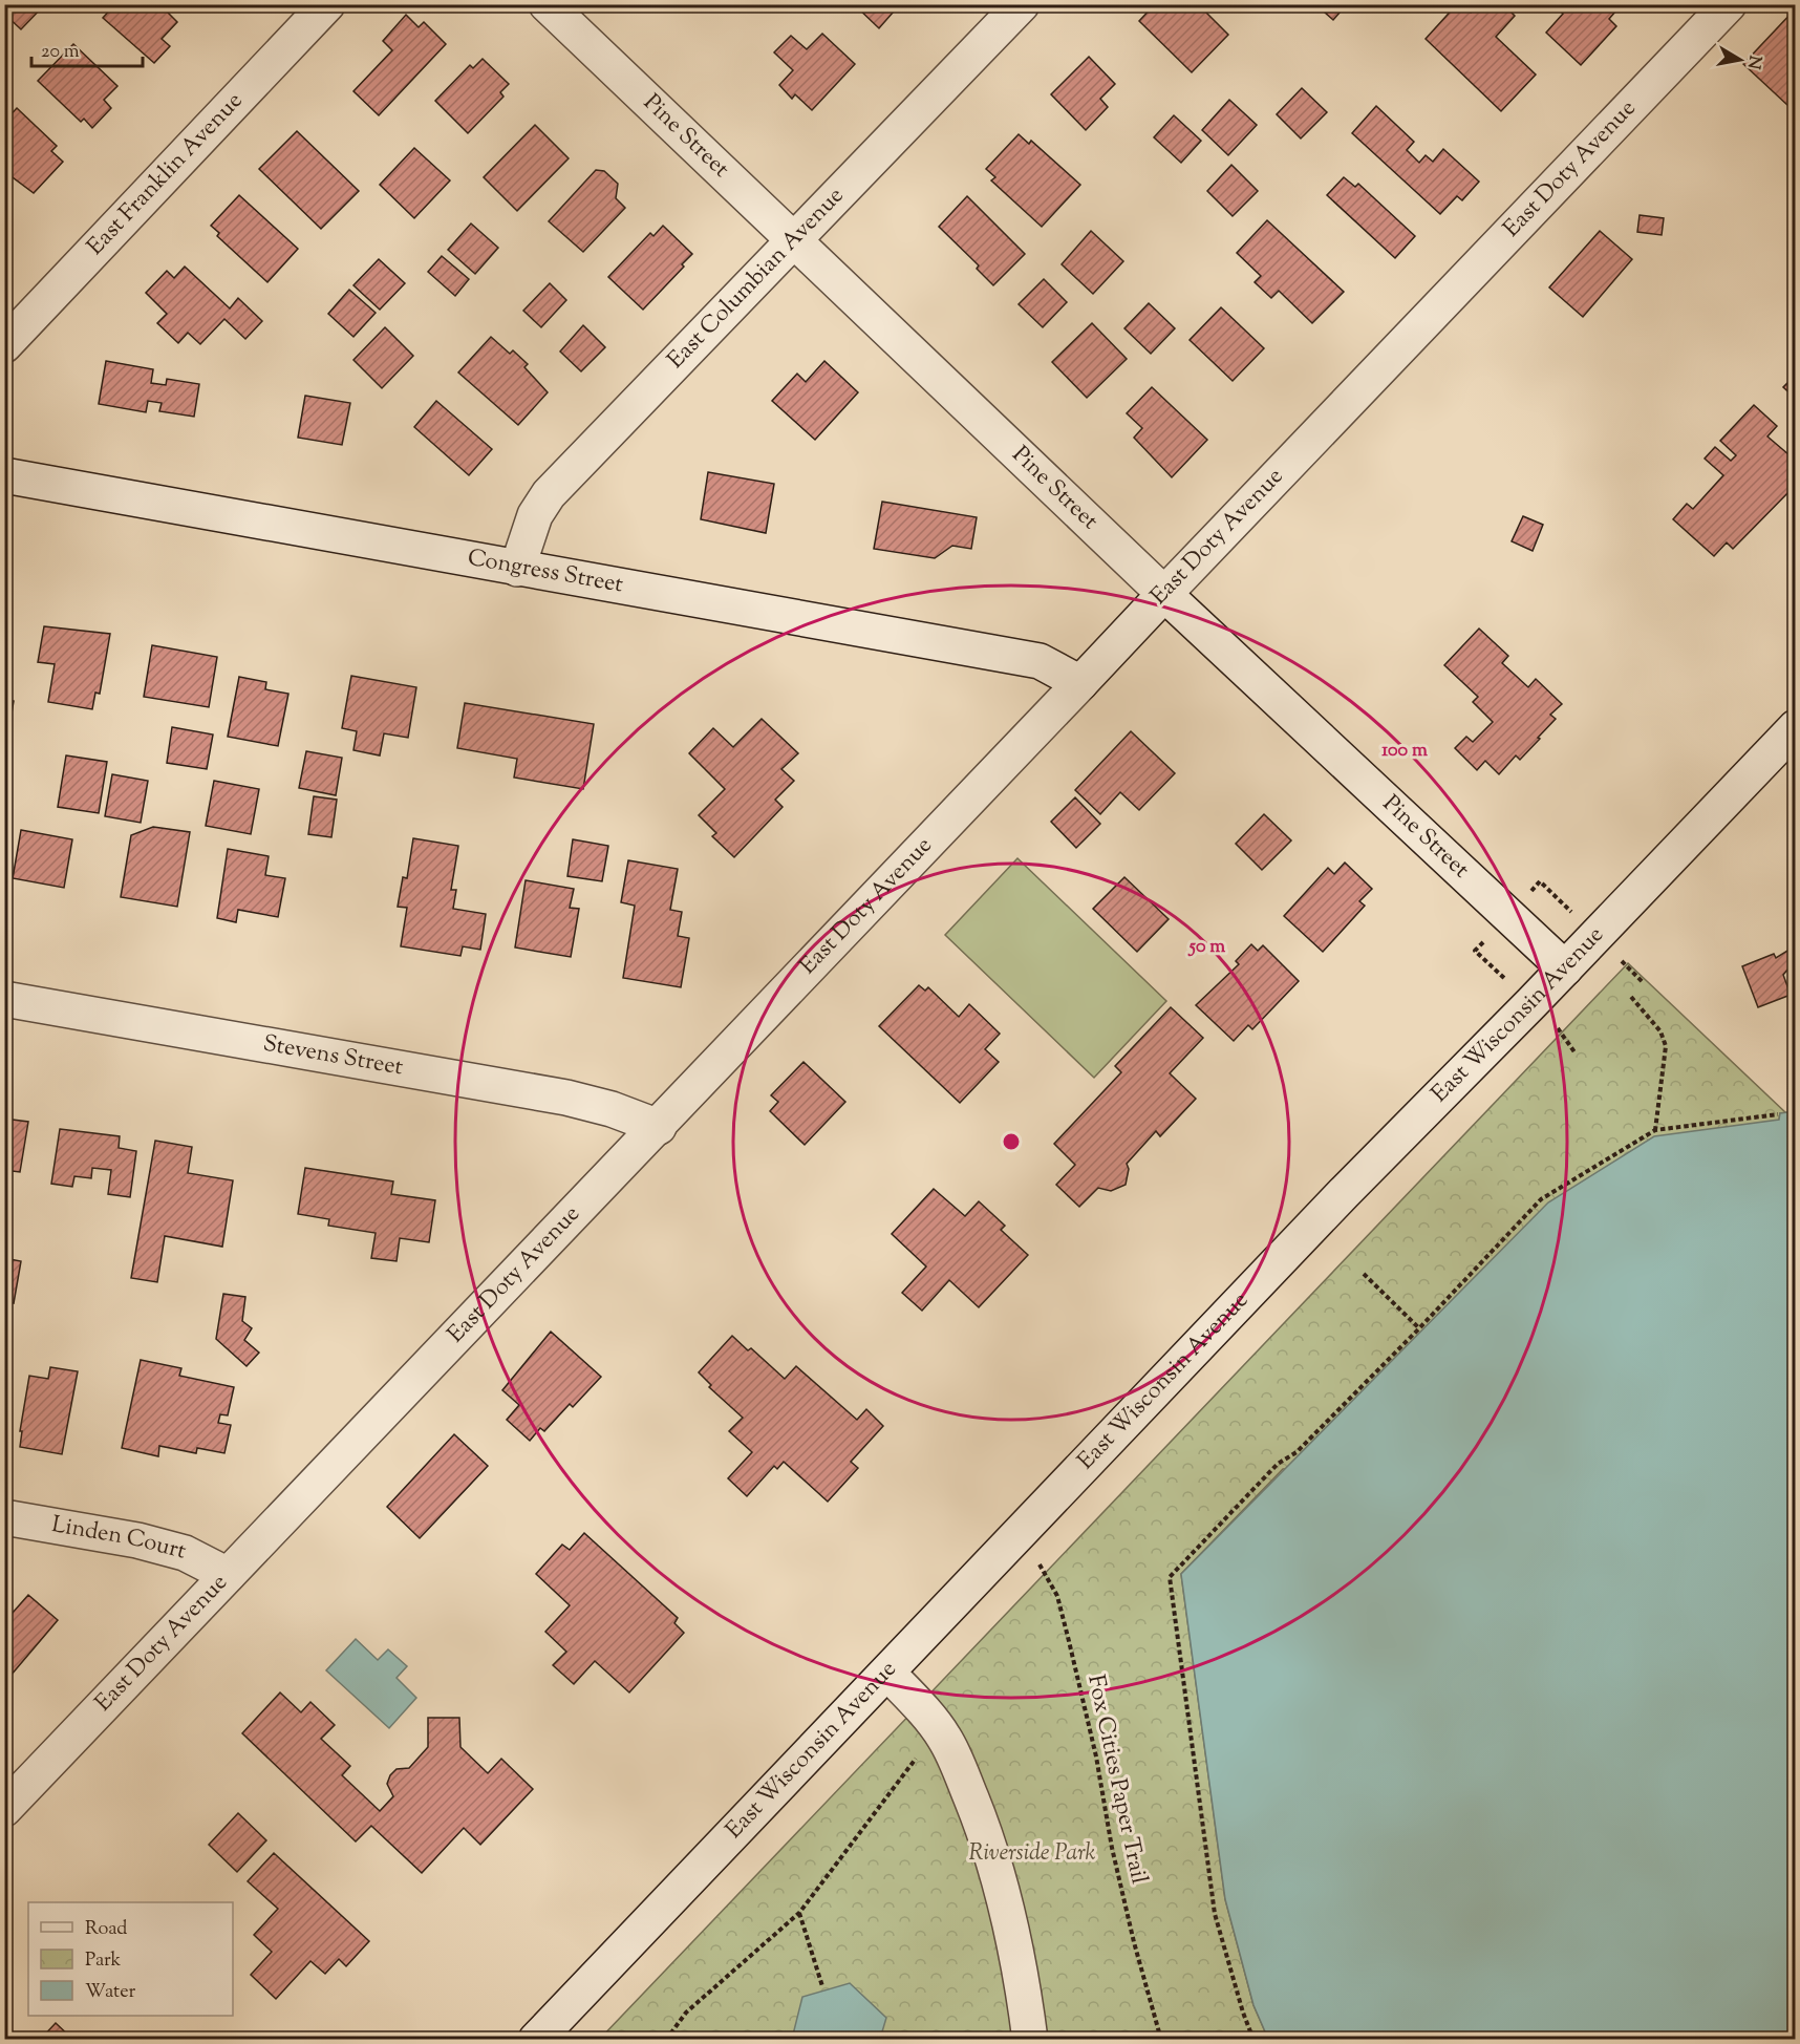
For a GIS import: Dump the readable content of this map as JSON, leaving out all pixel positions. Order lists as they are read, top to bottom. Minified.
{"streets":{"street":["Pine Street","East Doty Avenue","East Franklin Avenue","East Columbian Avenue","Congress Street","East Wisconsin Avenue","Stevens Street","Linden Court"],"path":["Fox Cities Paper Trail"]},"crossings":[["Pine Street","East Doty Avenue"],["Pine Street","East Columbian Avenue"],["Pine Street","East Wisconsin Avenue"],["East Doty Avenue","Congress Street"],["East Doty Avenue","Stevens Street"],["East Doty Avenue","Linden Court"],["East Columbian Avenue","Congress Street"],["East Wisconsin Avenue","Fox Cities Paper Trail"]],"parks":["Riverside Park"],"legend":["Road","Park","Water"],"scale_bar":"20 m","north":"right","rings":["100 m","50 m"]}
